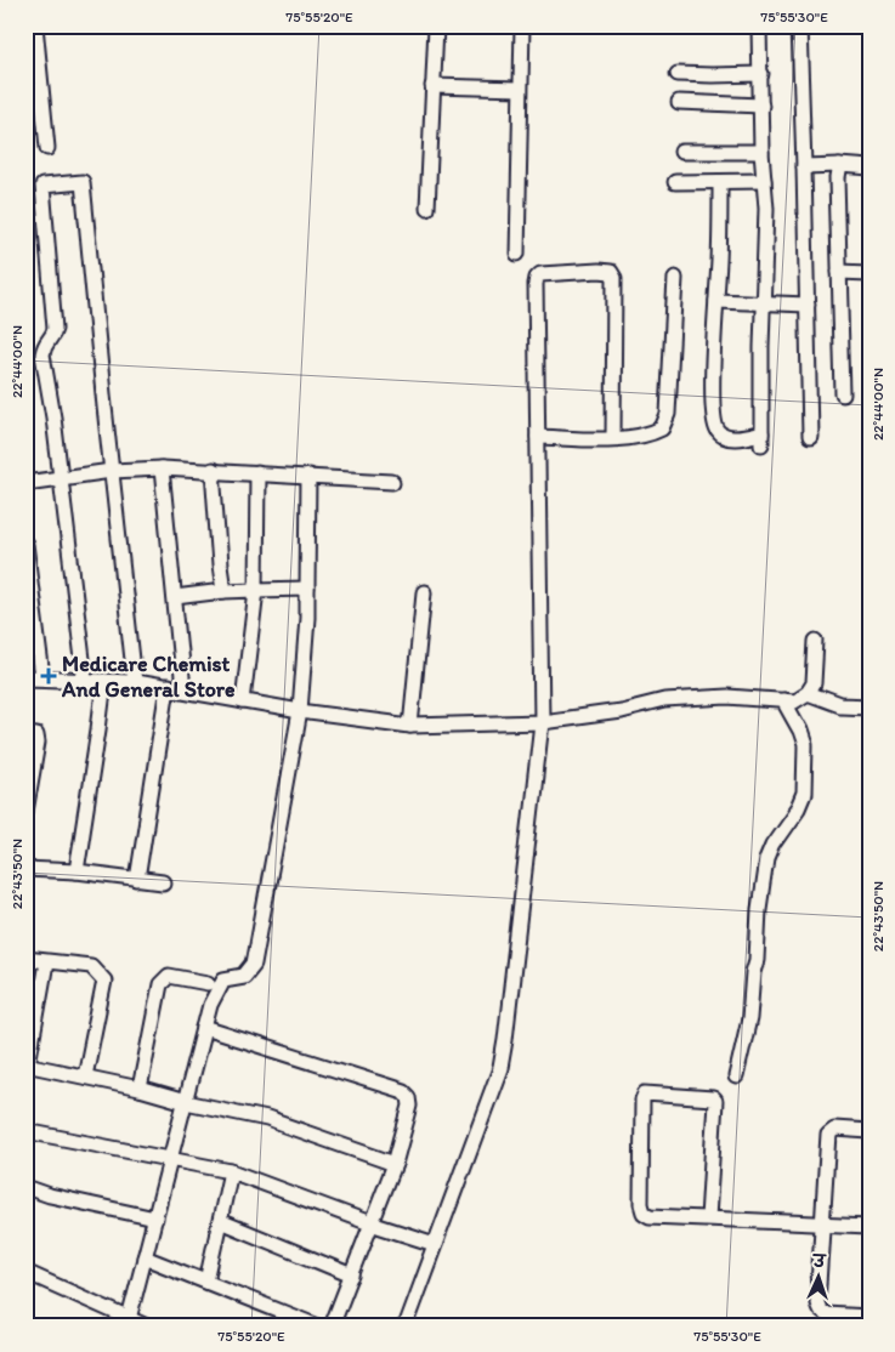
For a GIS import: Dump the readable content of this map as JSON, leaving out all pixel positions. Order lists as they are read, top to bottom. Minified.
{"places":{"health":["Medicare Chemist And General Store"]},"north":"top","coordinates":["75°55'20\"E","75°55'30\"E","22°44'00\"N","22°43'50\"N"]}
